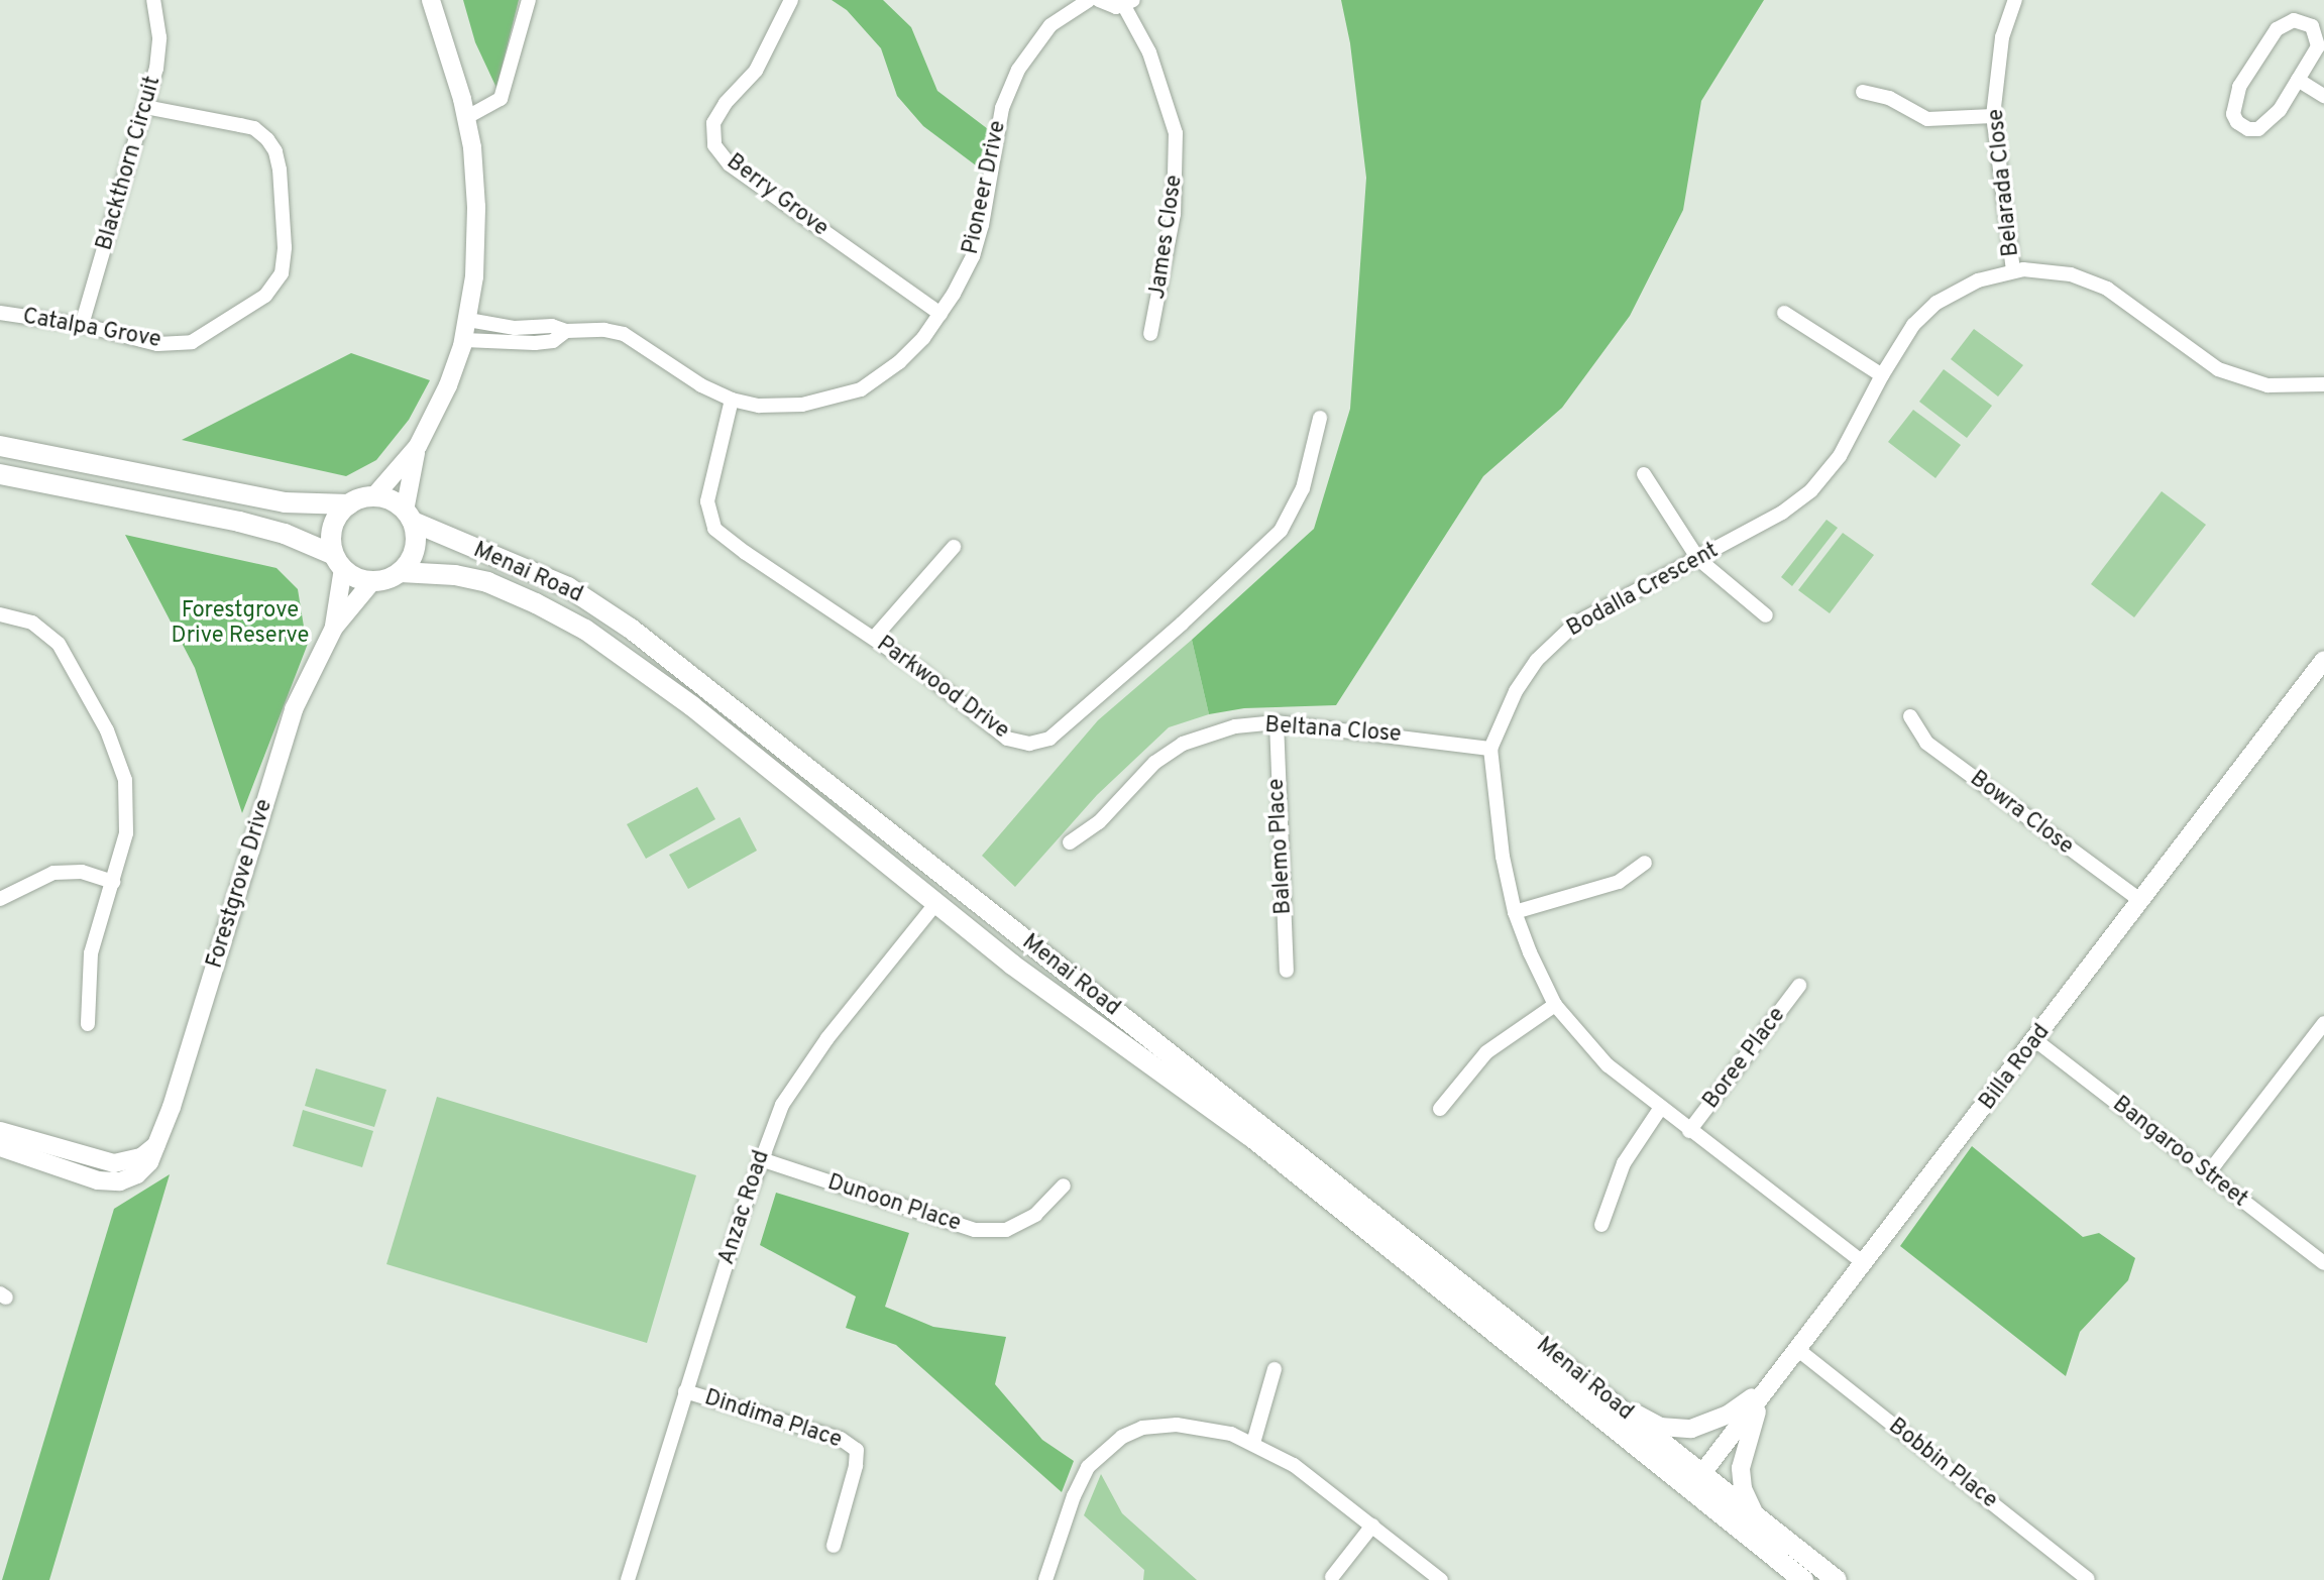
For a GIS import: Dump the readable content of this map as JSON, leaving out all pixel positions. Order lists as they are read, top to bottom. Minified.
{"streets":{"main road":["Menai Road","Anzac Road"],"street":["Blackthorn Circuit","Belarada Close","Pioneer Drive","Berry Grove","James Close","Catalpa Grove","Bodalla Crescent","Parkwood Drive","Beltana Close","Bowra Close","Balemo Place","Forestgrove Drive","Boree Place","Billa Road","Bangaroo Street","Dunoon Place","Dindima Place","Bobbin Place"]},"crossings":[["Blackthorn Circuit","Catalpa Grove"],["Belarada Close","Bodalla Crescent"],["Pioneer Drive","Berry Grove"],["Pioneer Drive","Parkwood Drive"],["Menai Road","Billa Road"],["Menai Road","Anzac Road"],["Bodalla Crescent","Beltana Close"],["Beltana Close","Balemo Place"],["Bowra Close","Billa Road"],["Billa Road","Bangaroo Street"],["Billa Road","Bobbin Place"],["Dunoon Place","Anzac Road"],["Anzac Road","Dindima Place"]],"parks":["Forestgrove Drive Reserve"]}
